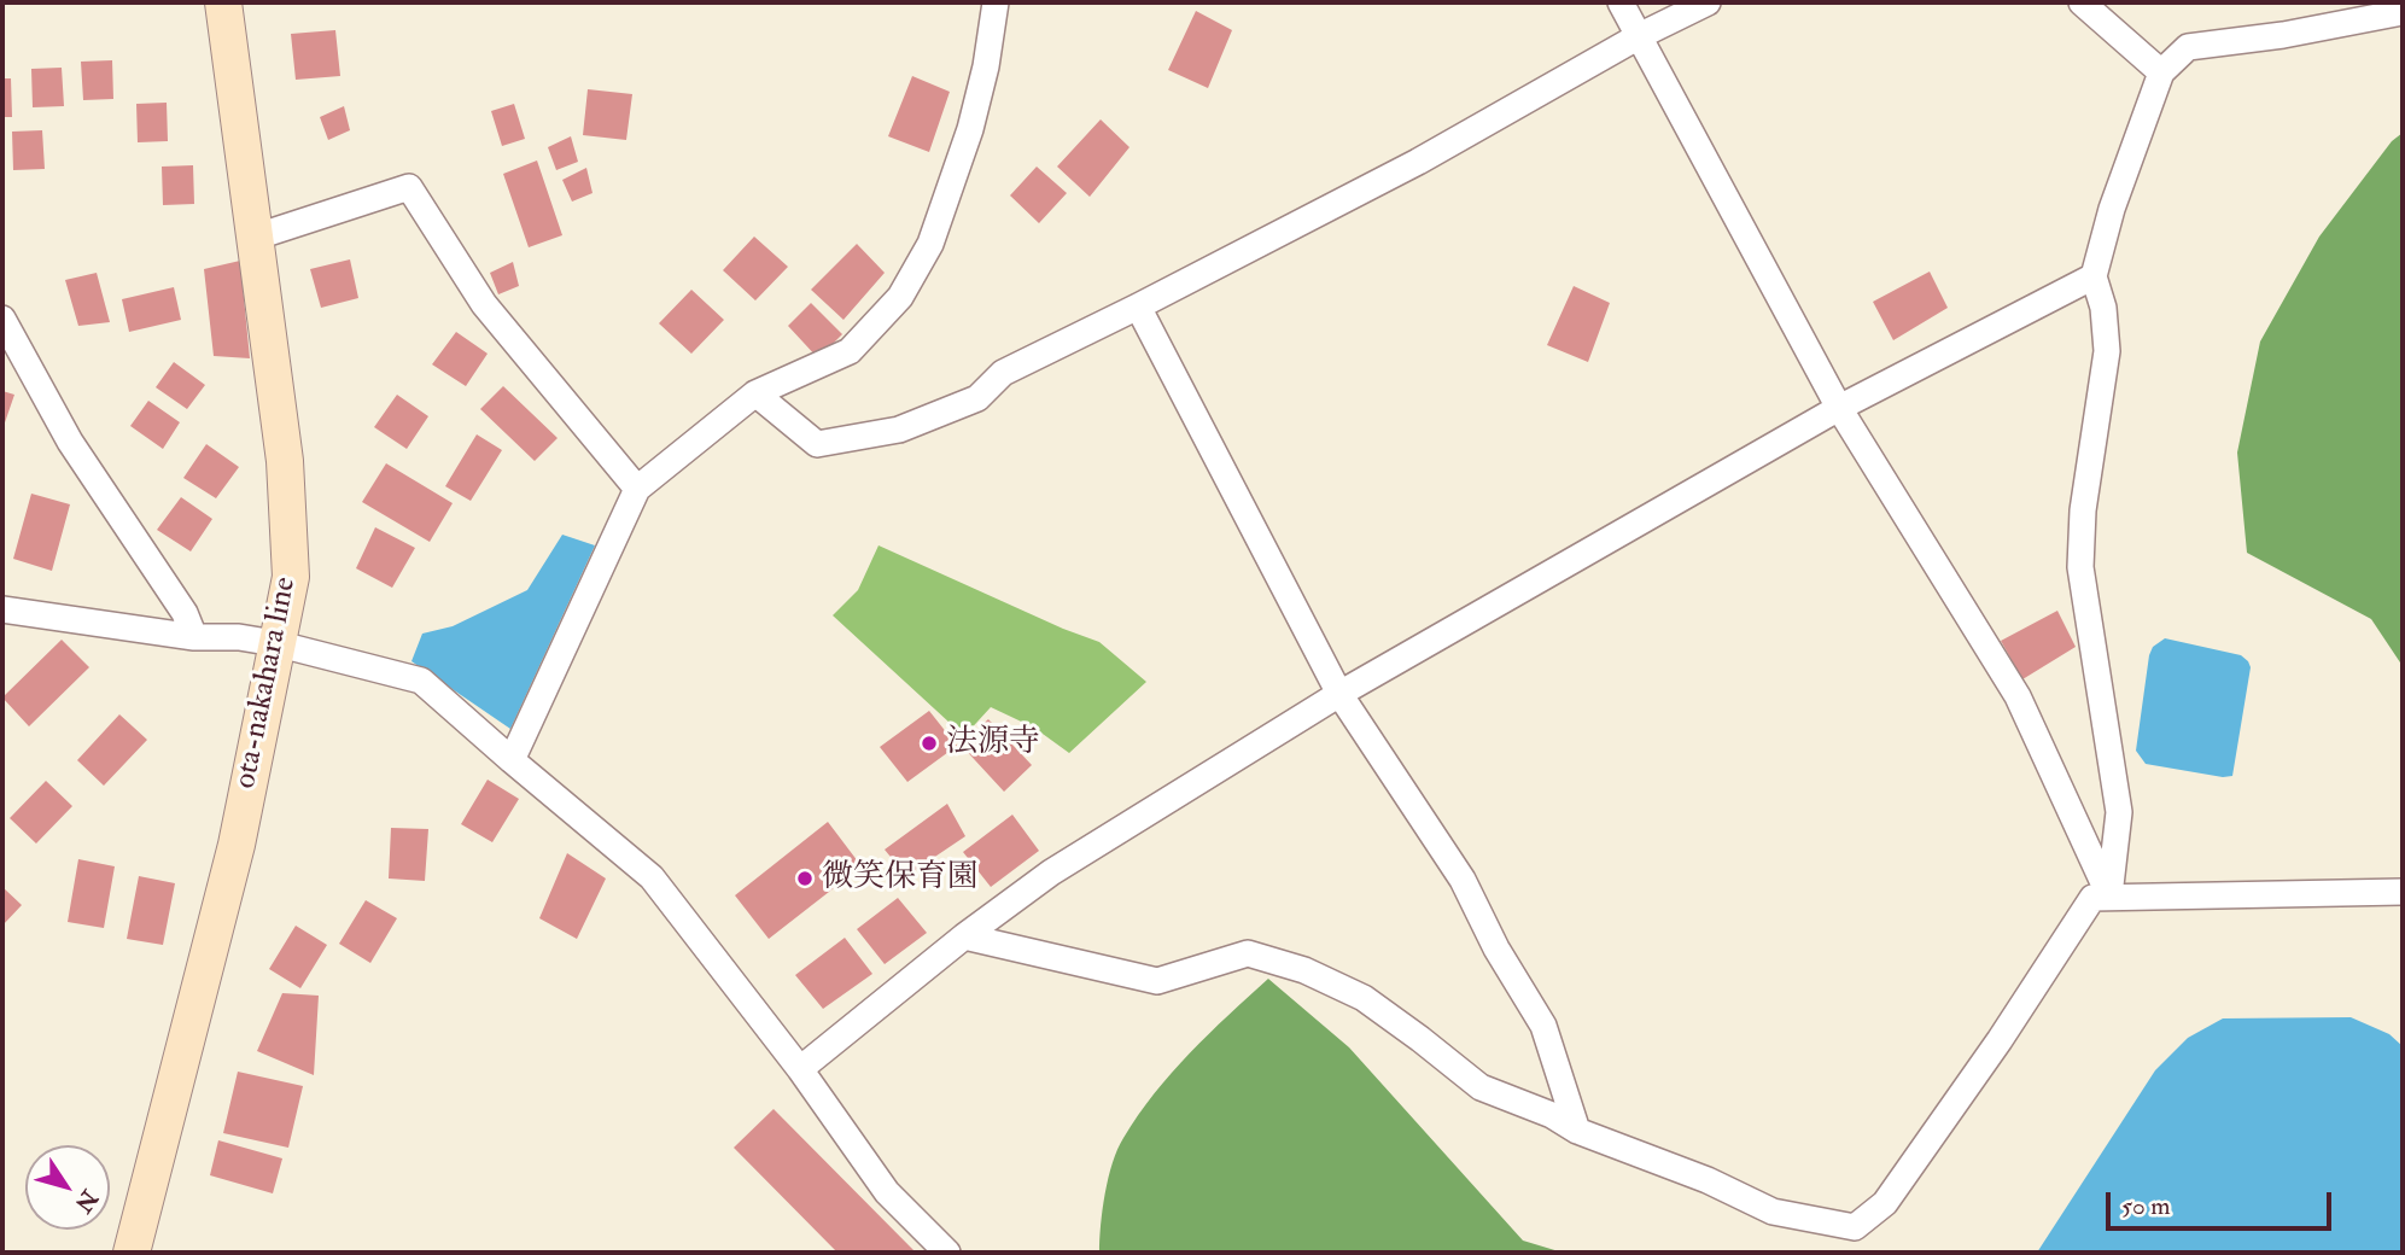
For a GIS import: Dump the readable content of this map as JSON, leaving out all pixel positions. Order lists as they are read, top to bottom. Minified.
{"streets":{"main road":["ota-nakahara line"]},"places":["法源寺","微笑保育園"],"scale_bar":"50 m","north":"bottom right"}
